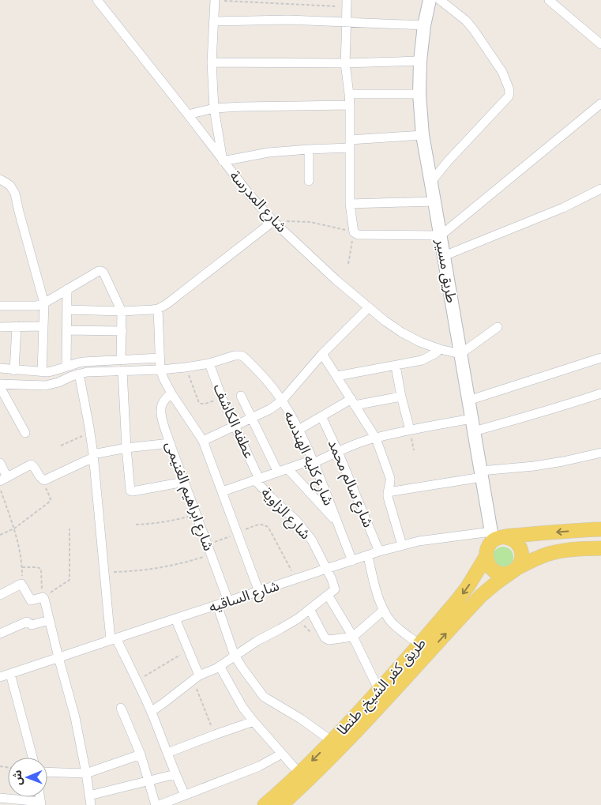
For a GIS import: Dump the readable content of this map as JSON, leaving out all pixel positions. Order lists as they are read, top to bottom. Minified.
{"streets":{"main road":["طريق كفر الشيخ, طنطا"],"street":["شارع المدرسة","طريق مسير","عطفه الكاشف","شارع كليه الهندسه","شارع سالم محمد","شارع ابراهيم الغنيمى","شارع الزاوية","شارع الساقيه"]},"crossings":[["شارع المدرسة","طريق مسير"],["طريق مسير","شارع الساقيه"],["طريق مسير","طريق كفر الشيخ, طنطا"],["عطفه الكاشف","شارع كليه الهندسه"],["عطفه الكاشف","شارع الزاوية"],["شارع كليه الهندسه","شارع الساقيه"],["شارع سالم محمد","شارع الساقيه"],["شارع ابراهيم الغنيمى","شارع الساقيه"],["شارع الزاوية","شارع الساقيه"],["شارع الساقيه","طريق كفر الشيخ, طنطا"]],"north":"left"}
